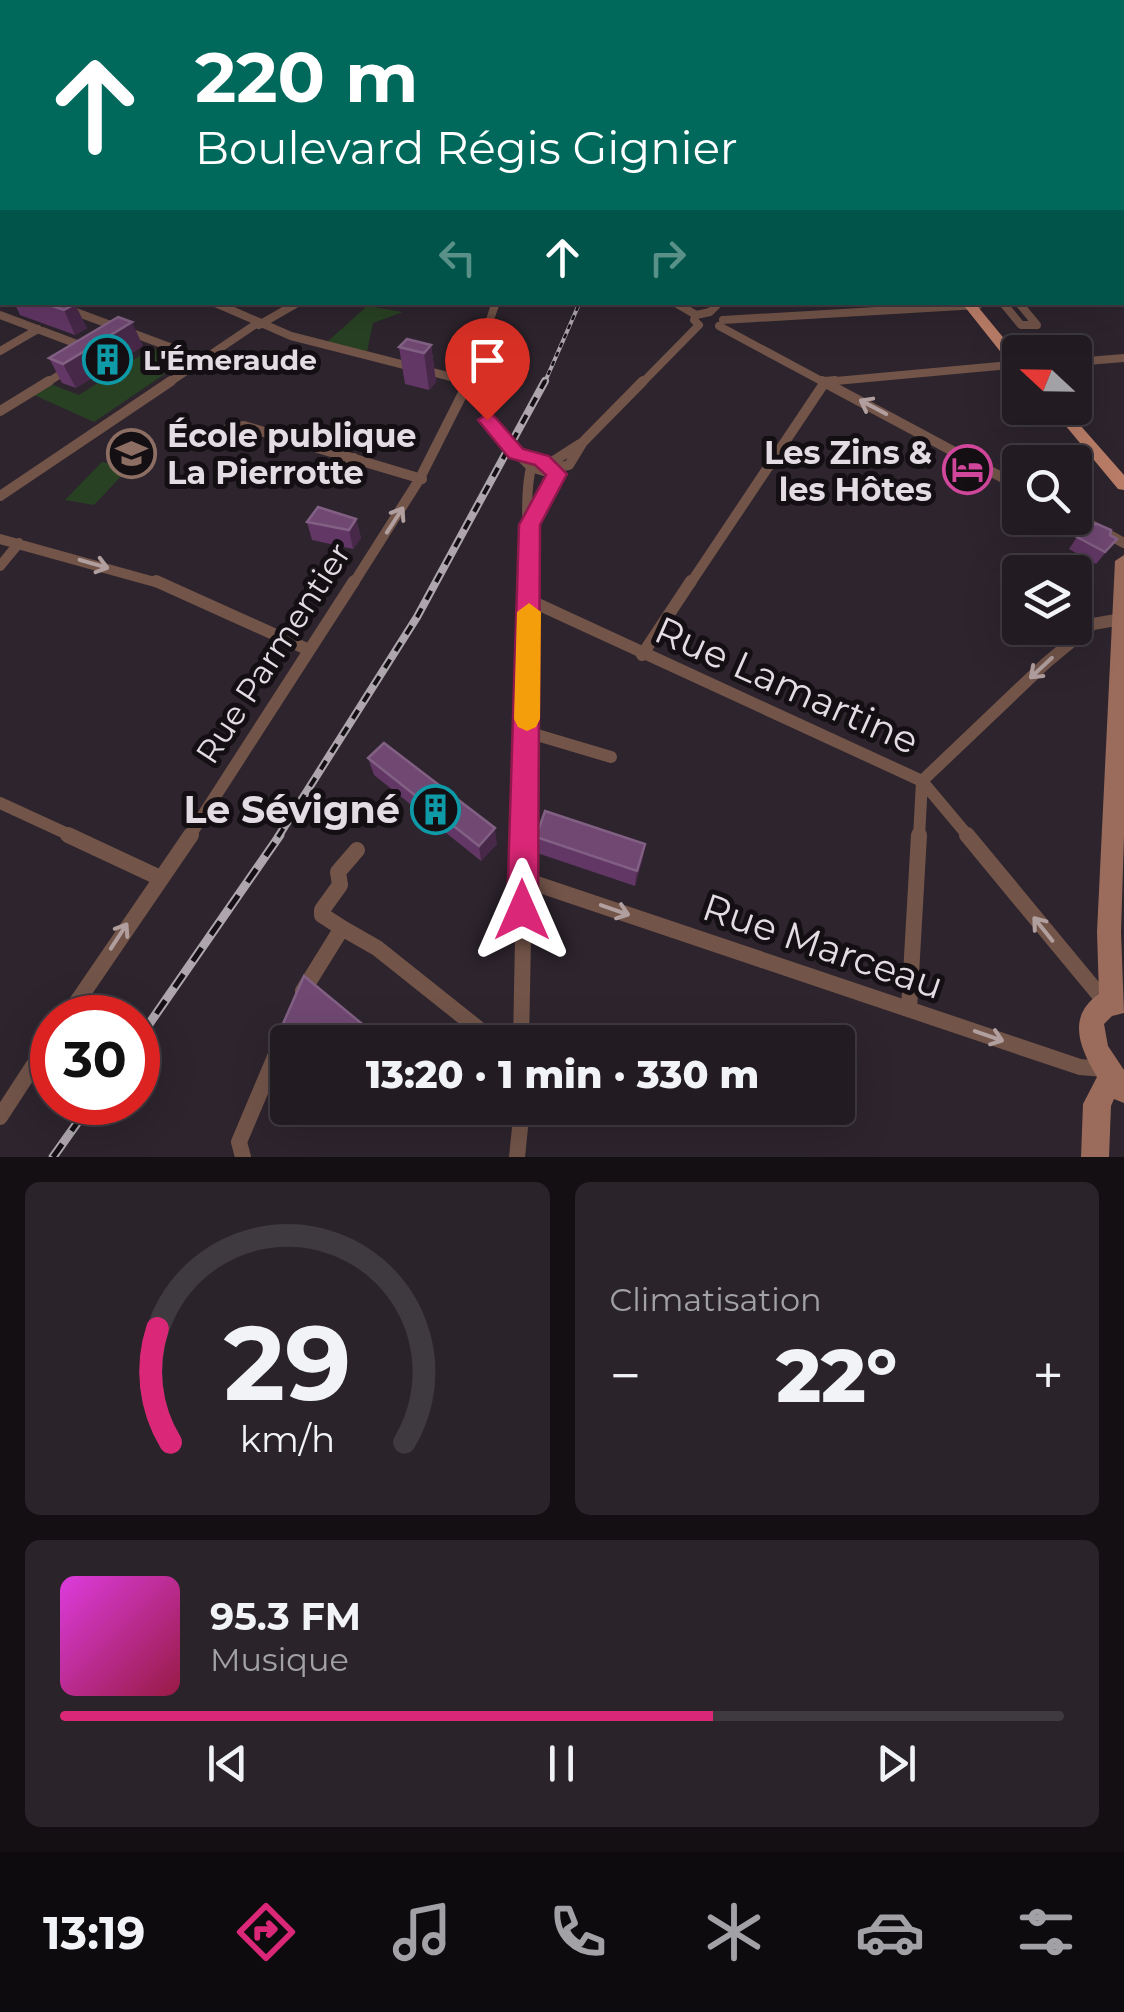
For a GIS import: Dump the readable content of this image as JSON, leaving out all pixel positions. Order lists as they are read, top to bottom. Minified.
{"streets":{"street":["Rue Parmentier","Rue Lamartine","Rue Marceau"]},"one_way":["Rue Parmentier","Rue Lamartine","Rue Marceau"],"places":{"building":["L'Émeraude","Le Sévigné"],"school or university":["École publique La Pierrotte"],"hotel":["Les Zins & les Hôtes"]},"north":"left","page":{"turn":["220 m","Boulevard Régis Gignier"],"limit":"30","trip":"13:20 · 1 min · 330 m","tile":"Climatisation","heat":["−","22°","+"],"song":["95.3 FM","Musique"],"tabs":"13:19","gauge":["29","km/h"]}}
